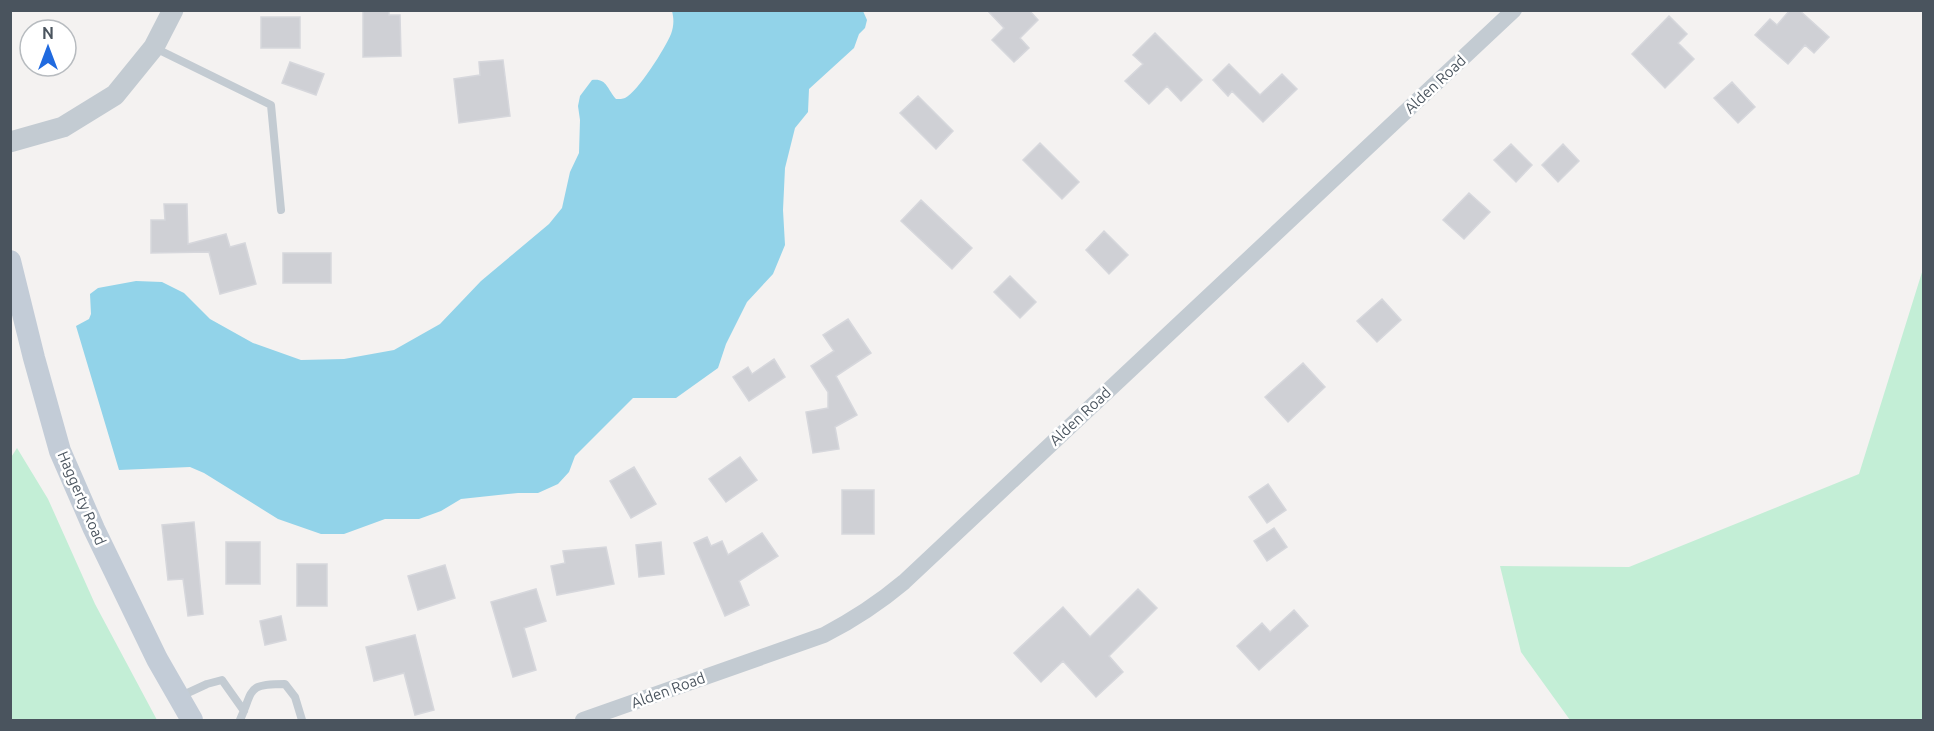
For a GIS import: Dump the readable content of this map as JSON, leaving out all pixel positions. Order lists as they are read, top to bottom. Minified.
{"streets":{"main road":["Haggerty Road"],"street":["Alden Road"]},"north":"top"}
